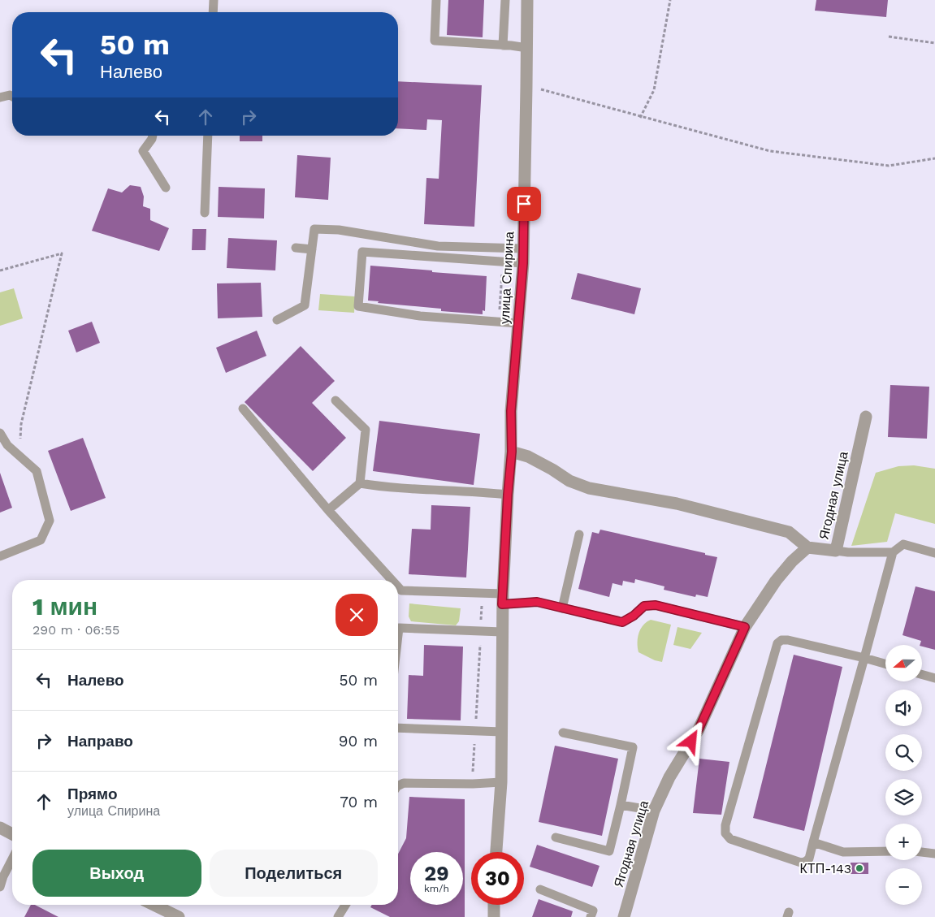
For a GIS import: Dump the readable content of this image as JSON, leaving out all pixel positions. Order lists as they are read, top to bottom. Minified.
{"streets":{"street":["улица Спирина","Ягодная улица"]},"places":["КТП-143"],"north":"left","page":{"turn":["50 m","Налево"],"heading":["1 мин","290 m · 06:55"],"map_buttons":["+","−"],"list":[{"name":"Налево","value":"50 m"},{"name":"Направо","value":"90 m"},{"name":"Прямо","note":"улица Спирина","value":"70 m"}],"buttons":["Выход","Поделиться"],"speed":"29 km/h","limit":"30"}}
